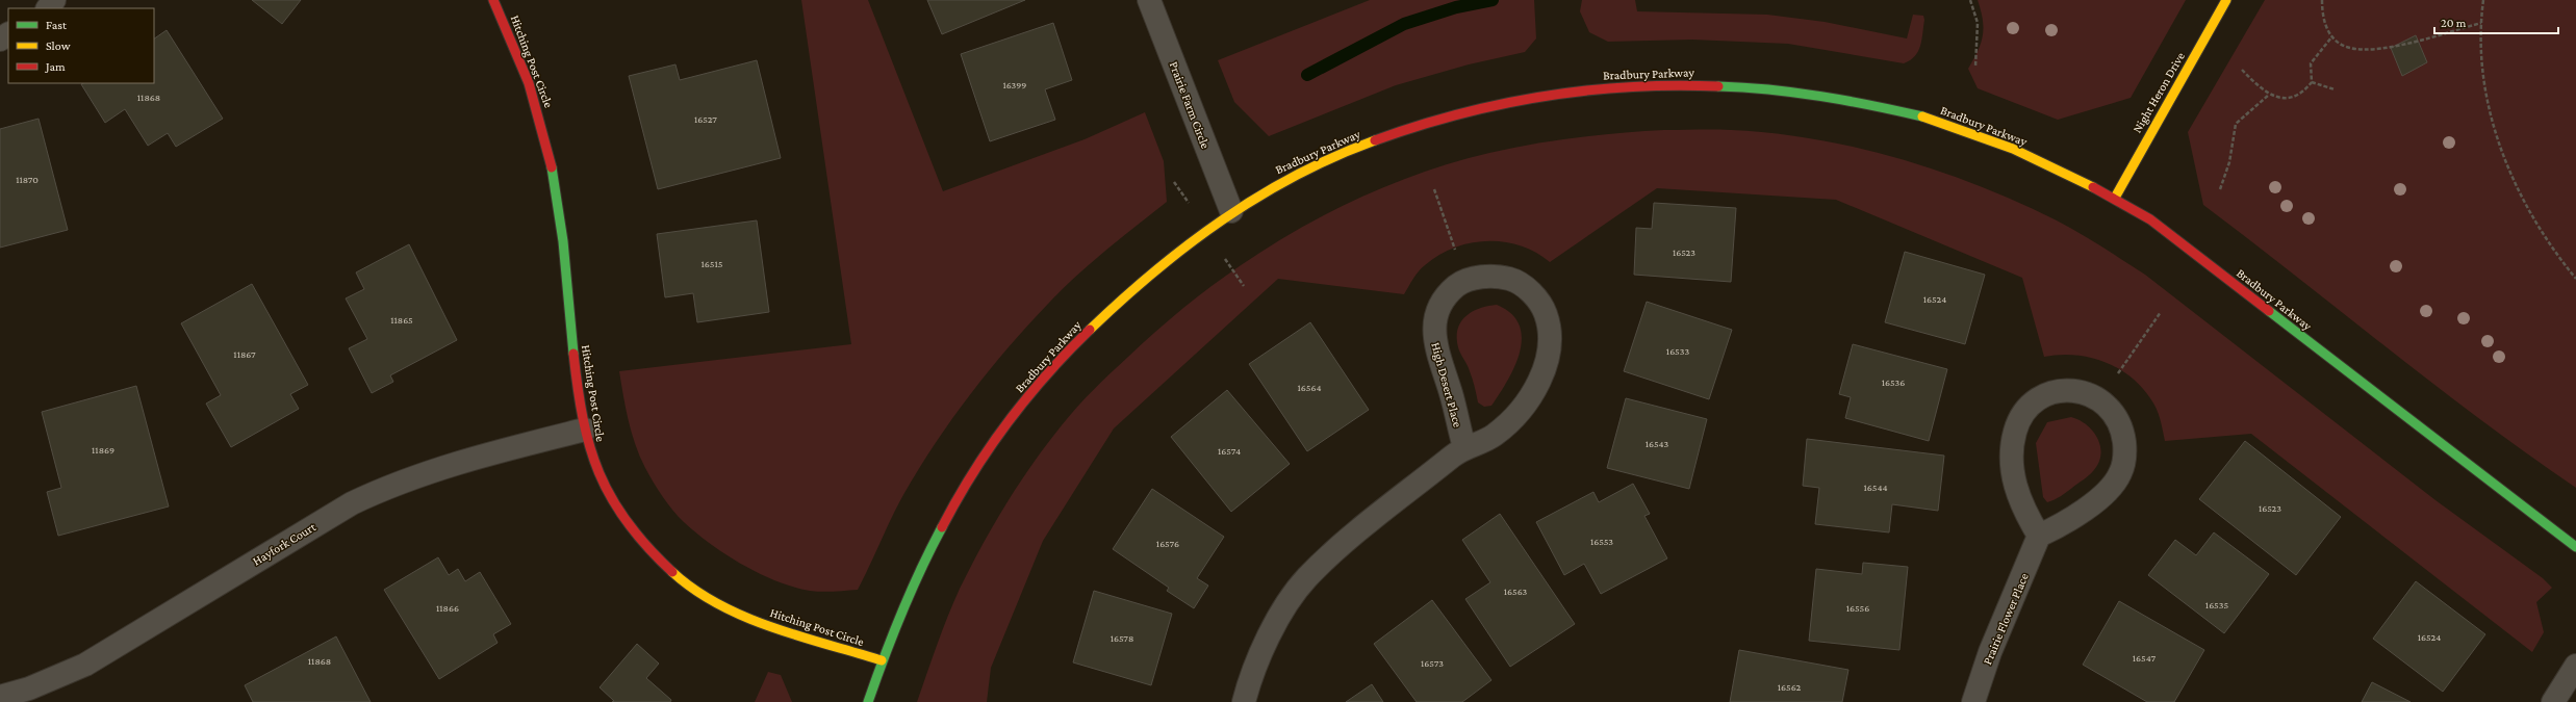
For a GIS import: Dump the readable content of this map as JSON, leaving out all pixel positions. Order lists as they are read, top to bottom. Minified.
{"streets":{"street":["Hitching Post Circle","Bradbury Parkway","Night Heron Drive","Prairie Farm Circle","High Desert Place","Hayfork Court","Prairie Flower Place"]},"crossings":[["Hitching Post Circle","Bradbury Parkway"],["Hitching Post Circle","Hayfork Court"],["Bradbury Parkway","Night Heron Drive"],["Bradbury Parkway","Prairie Farm Circle"]],"house_numbers":["16399","11868","16527","11870","16523","16515","16524","11865","16533","11867","16536","16564","16543","11869","16574","16544","16523","16553","16576","16563","16535","11866","16556","16524","16578","16547","11868","16573","16562"],"legend":["Fast","Slow","Jam"],"scale_bar":"20 m"}
